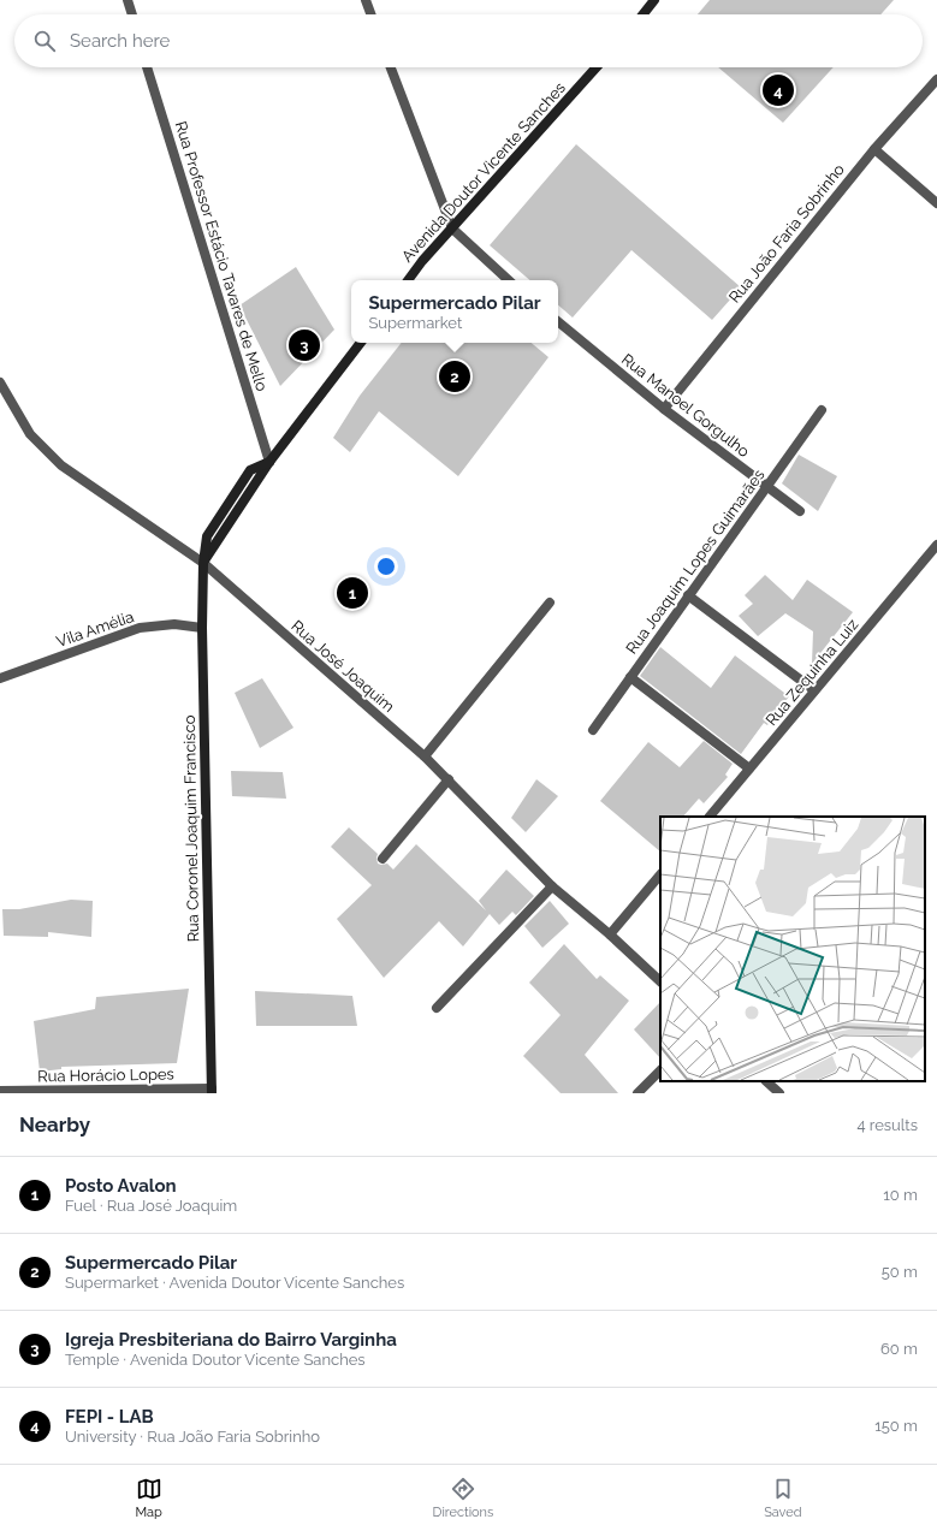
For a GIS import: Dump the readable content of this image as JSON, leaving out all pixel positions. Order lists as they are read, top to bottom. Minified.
{"streets":{"main road":["Avenida Doutor Vicente Sanches","Rua Coronel Joaquim Francisco"],"street":["Rua João Faria Sobrinho","Rua Professor Estácio Tavares de Mello","Rua Manoel Gorgulho","Rua Joaquim Lopes Guimarães","Vila Amélia","Rua José Joaquim","Rua Zequinha Luiz","Rua Horácio Lopes"]},"crossings":[["Rua João Faria Sobrinho","Rua Manoel Gorgulho"],["Rua Manoel Gorgulho","Rua Joaquim Lopes Guimarães"],["Vila Amélia","Rua Coronel Joaquim Francisco"],["Rua José Joaquim","Rua Coronel Joaquim Francisco"],["Rua Coronel Joaquim Francisco","Rua Horácio Lopes"]],"page":{"search":"Search here","pins":["4","3","2","1"],"popup":["Supermercado Pilar","Supermarket"],"heading":["Nearby","4 results"],"list":[{"mark":"1","name":"Posto Avalon","note":"Fuel · Rua José Joaquim","value":"10 m"},{"mark":"2","name":"Supermercado Pilar","note":"Supermarket · Avenida Doutor Vicente Sanches","value":"50 m"},{"mark":"3","name":"Igreja Presbiteriana do Bairro Varginha","note":"Temple · Avenida Doutor Vicente Sanches","value":"60 m"},{"mark":"4","name":"FEPI - LAB","note":"University · Rua João Faria Sobrinho","value":"150 m"}],"nav":["Map","Directions","Saved"]}}
